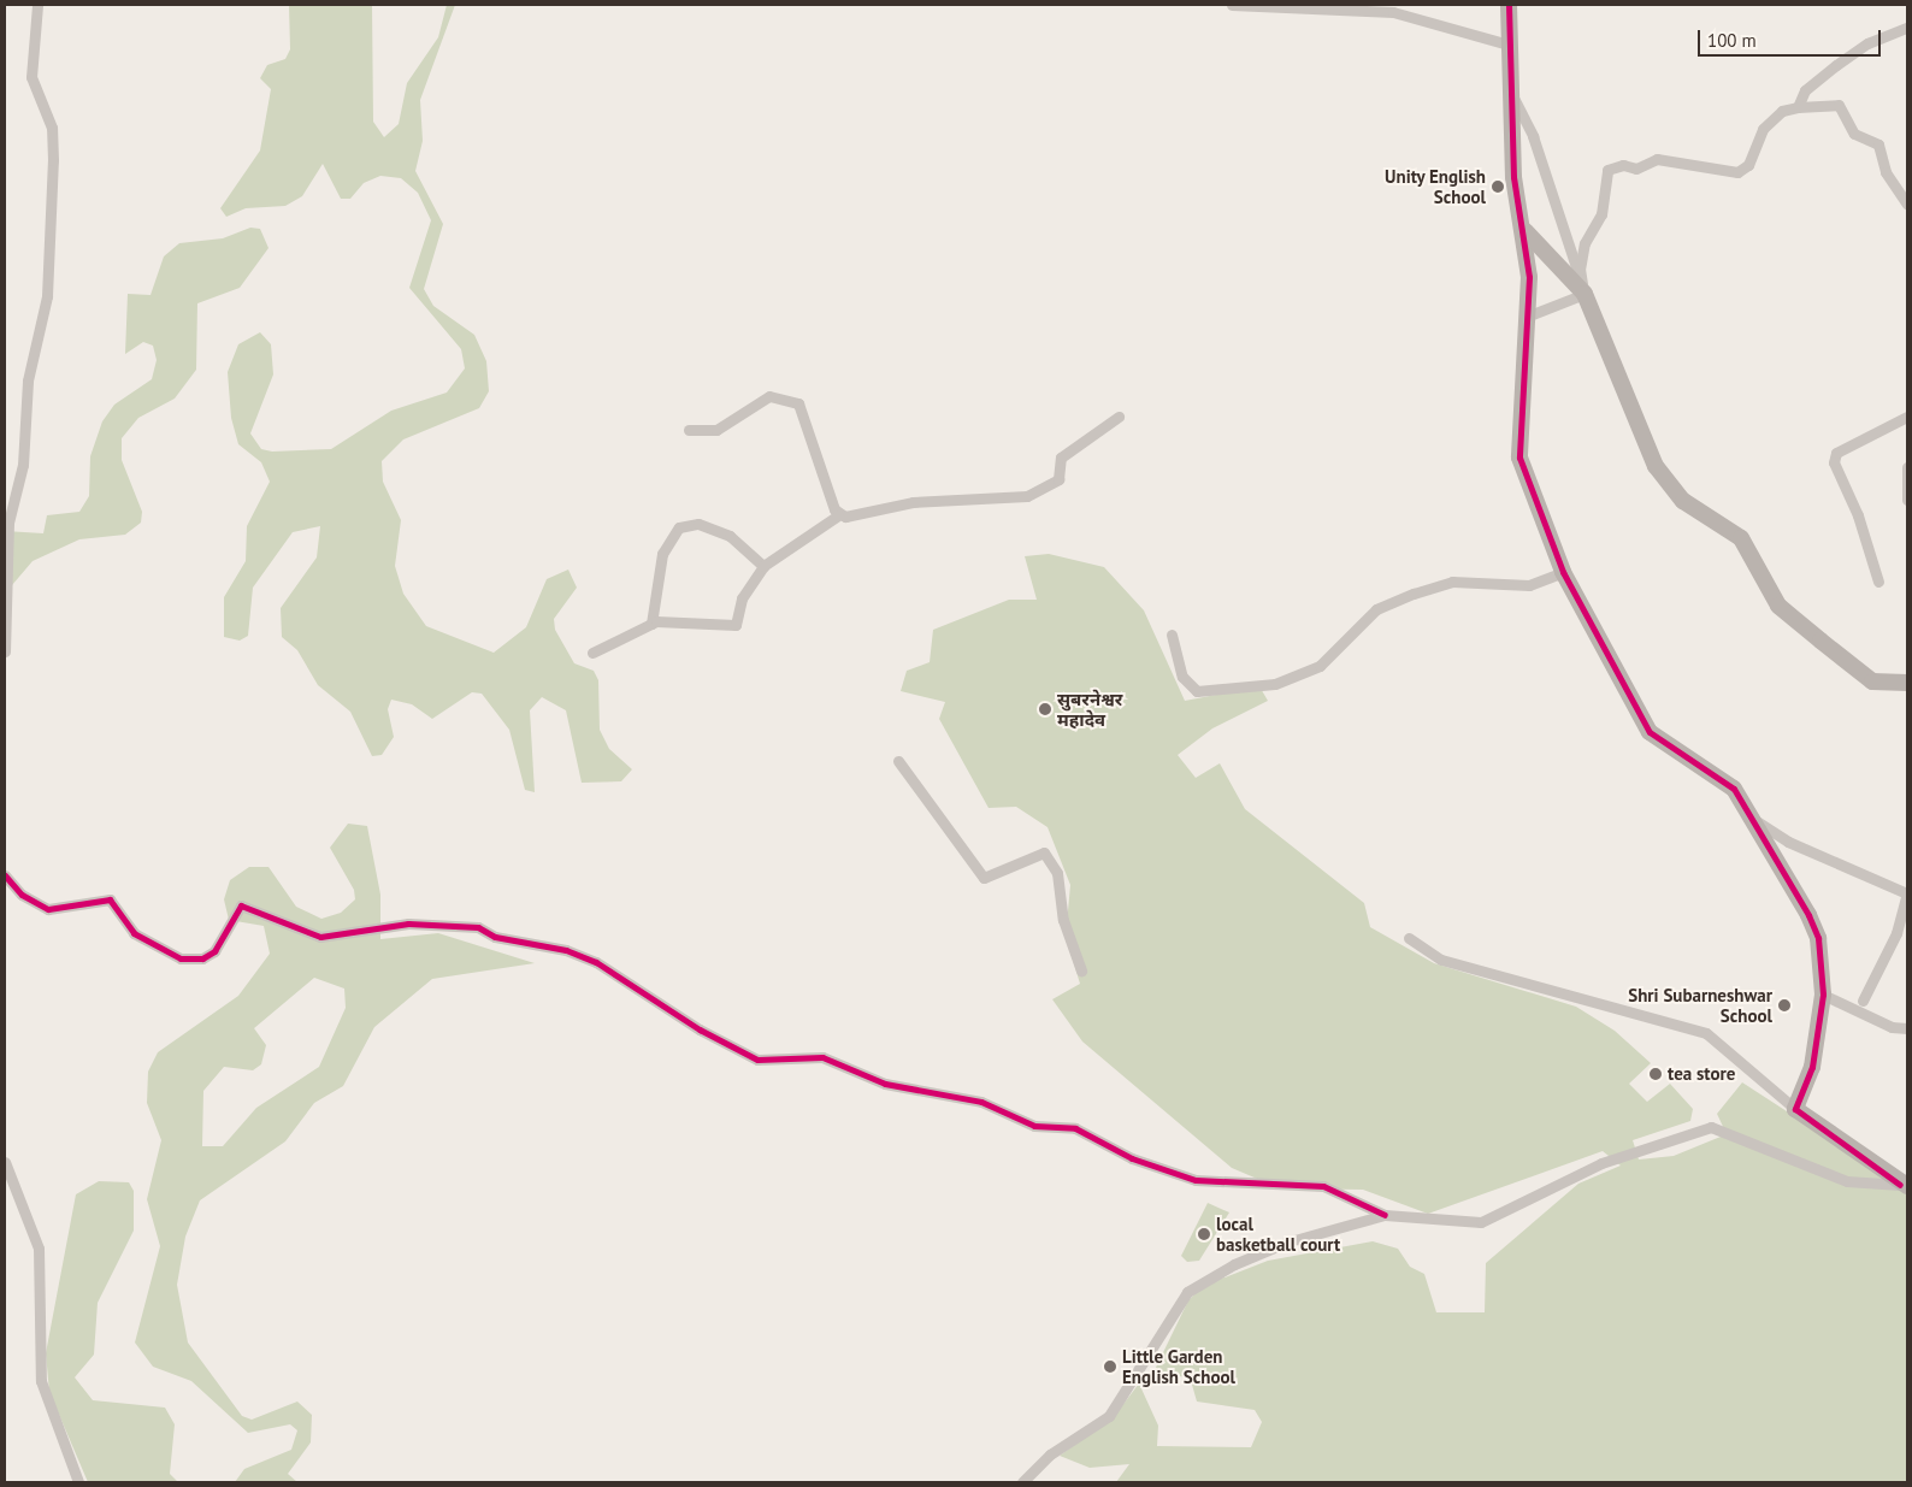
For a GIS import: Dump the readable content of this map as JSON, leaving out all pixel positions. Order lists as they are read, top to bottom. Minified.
{"places":["Unity English School","सुबरनेश्वर महादेव","Shri Subarneshwar School","tea store","local basketball court","Little Garden English School"],"scale_bar":"100 m"}
